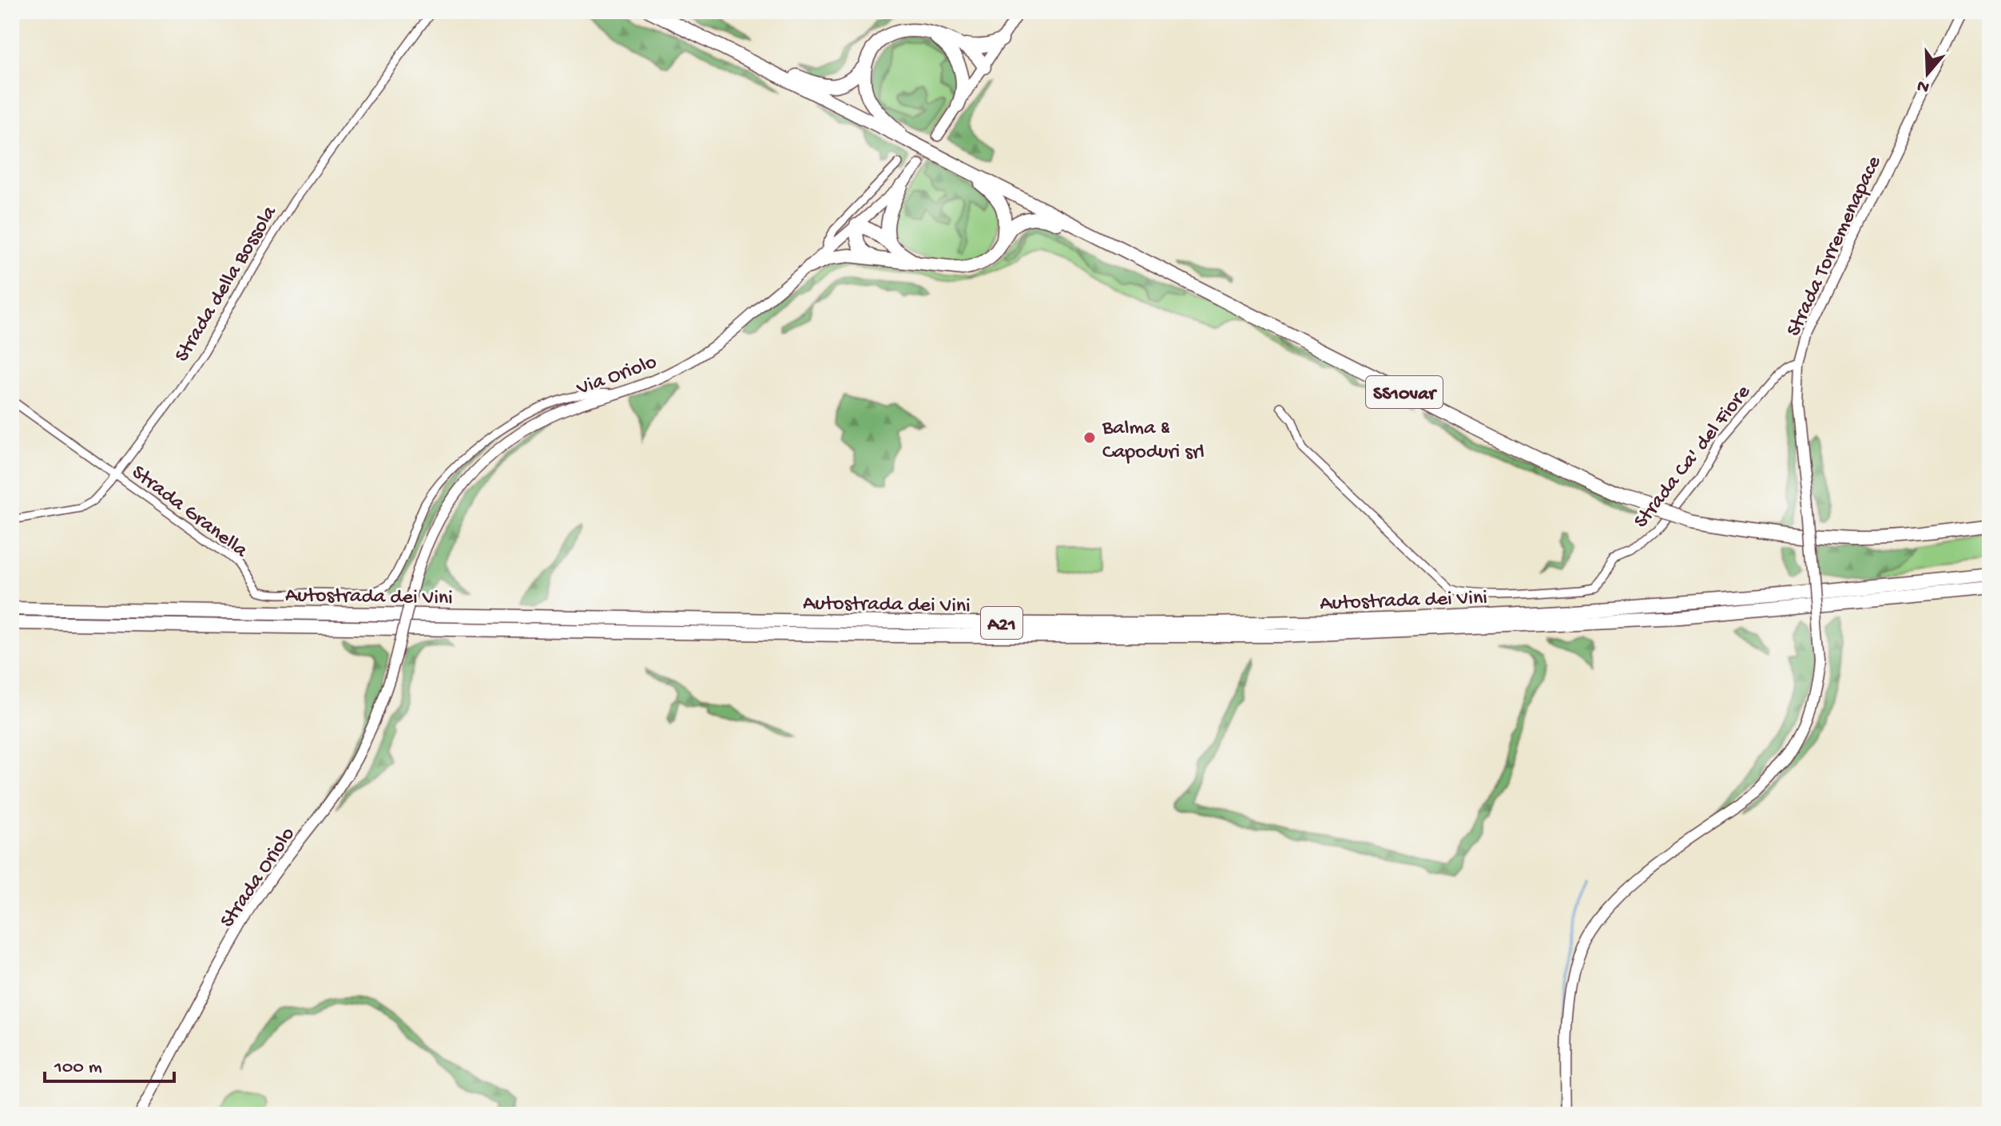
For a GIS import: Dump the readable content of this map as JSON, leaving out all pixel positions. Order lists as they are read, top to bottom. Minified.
{"streets":{"highway":["SS10var","Autostrada dei Vini","A21"],"street":["Strada Torremenapace","Strada della Bossola","Via Oriolo","Strada Ca' del Fiore","Strada Granella","Strada Oriolo"]},"crossings":[["Strada Torremenapace","Strada Ca' del Fiore"],["Strada della Bossola","Strada Granella"],["Via Oriolo","Strada Granella"],["Via Oriolo","Strada Oriolo"]],"places":["Balma & Capoduri srl"],"scale_bar":"100 m","north":"bottom"}
